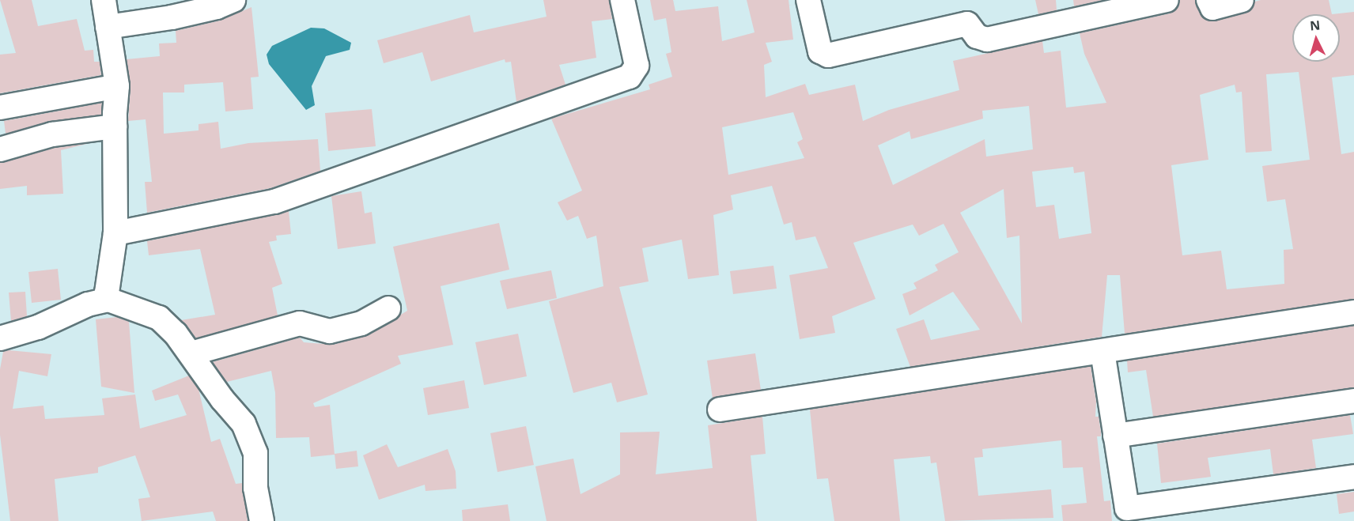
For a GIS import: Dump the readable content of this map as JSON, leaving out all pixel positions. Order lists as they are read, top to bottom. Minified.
{"north":"top"}
